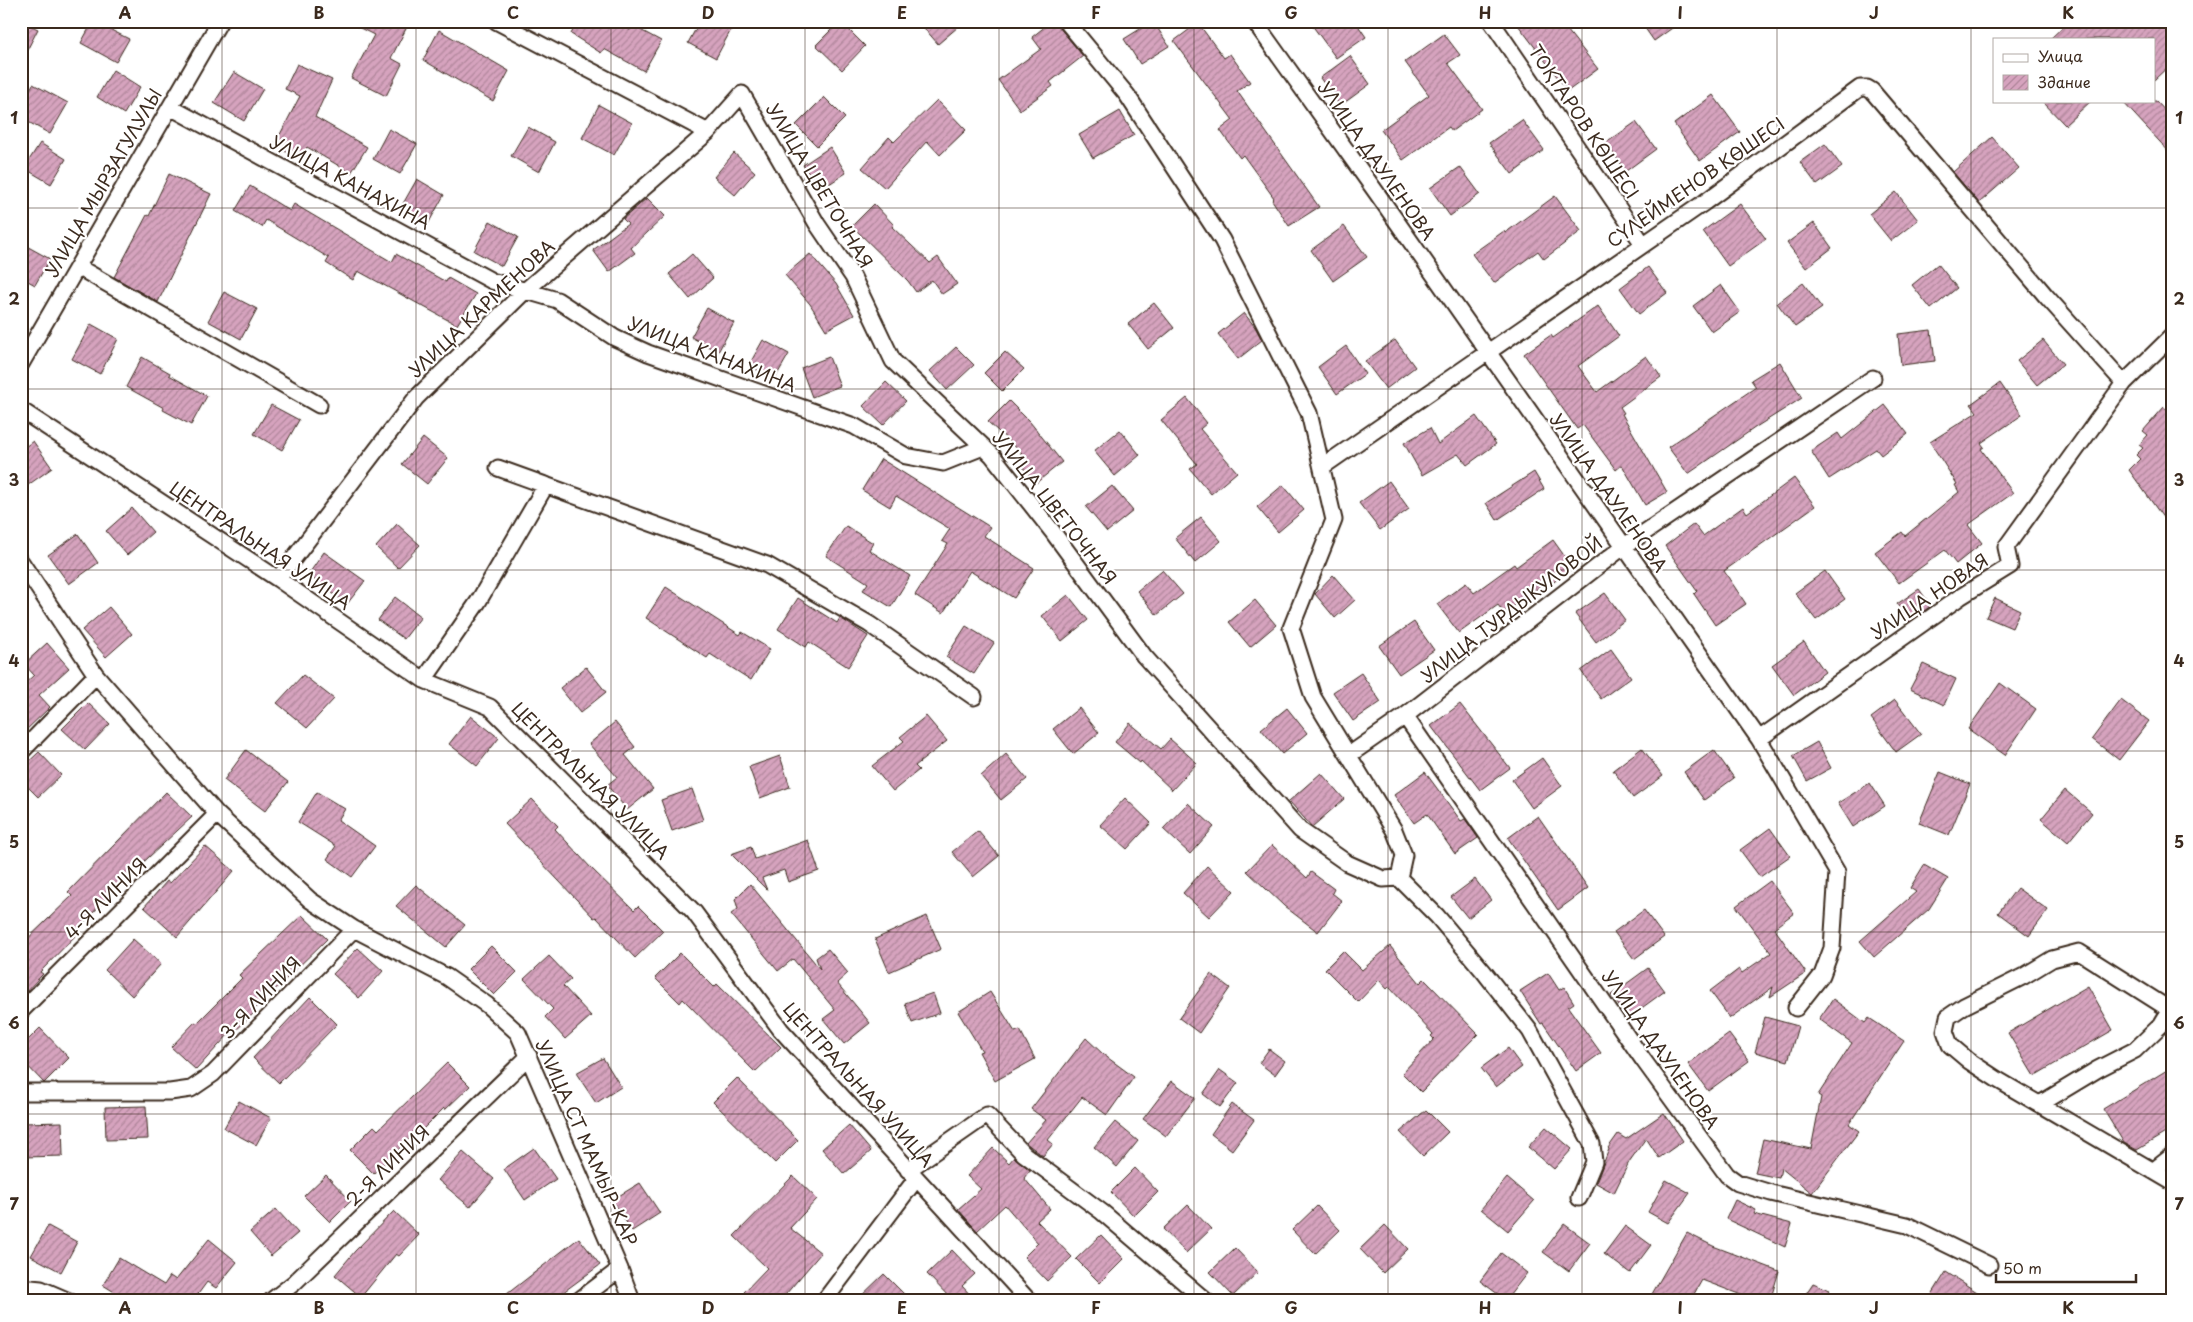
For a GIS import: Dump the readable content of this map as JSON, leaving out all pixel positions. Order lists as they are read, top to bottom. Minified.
{"streets":{"street":["ТОҚТАРОВ КӨШЕСІ","УЛИЦА ДАУЛЕНОВА","УЛИЦА МЫРЗАГУЛУЛЫ","УЛИЦА КАНАХИНА","СҮЛЕЙМЕНОВ КӨШЕСІ","УЛИЦА ЦВЕТОЧНАЯ","УЛИЦА КАРМЕНОВА","ЦЕНТРАЛЬНАЯ УЛИЦА","УЛИЦА НОВАЯ","УЛИЦА ТУРДЫКУЛОВОЙ","4-Я ЛИНИЯ","3-Я ЛИНИЯ","УЛИЦА СТ МАМЫР-КАР","2-Я ЛИНИЯ"]},"crossings":[["ТОҚТАРОВ КӨШЕСІ","СҮЛЕЙМЕНОВ КӨШЕСІ"],["УЛИЦА ДАУЛЕНОВА","СҮЛЕЙМЕНОВ КӨШЕСІ"],["УЛИЦА ДАУЛЕНОВА","УЛИЦА НОВАЯ"],["УЛИЦА ДАУЛЕНОВА","УЛИЦА ТУРДЫКУЛОВОЙ"],["УЛИЦА МЫРЗАГУЛУЛЫ","УЛИЦА КАНАХИНА"],["УЛИЦА КАНАХИНА","УЛИЦА ЦВЕТОЧНАЯ"],["УЛИЦА КАНАХИНА","УЛИЦА КАРМЕНОВА"],["СҮЛЕЙМЕНОВ КӨШЕСІ","УЛИЦА НОВАЯ"],["УЛИЦА ЦВЕТОЧНАЯ","УЛИЦА КАРМЕНОВА"],["УЛИЦА КАРМЕНОВА","ЦЕНТРАЛЬНАЯ УЛИЦА"],["4-Я ЛИНИЯ","УЛИЦА СТ МАМЫР-КАР"],["3-Я ЛИНИЯ","УЛИЦА СТ МАМЫР-КАР"],["УЛИЦА СТ МАМЫР-КАР","2-Я ЛИНИЯ"]],"legend":["Улица","Здание"],"scale_bar":"50 m","grid":{"columns":["A","B","C","D","E","F","G","H","I","J","K"],"rows":["1","2","3","4","5","6","7"]}}
